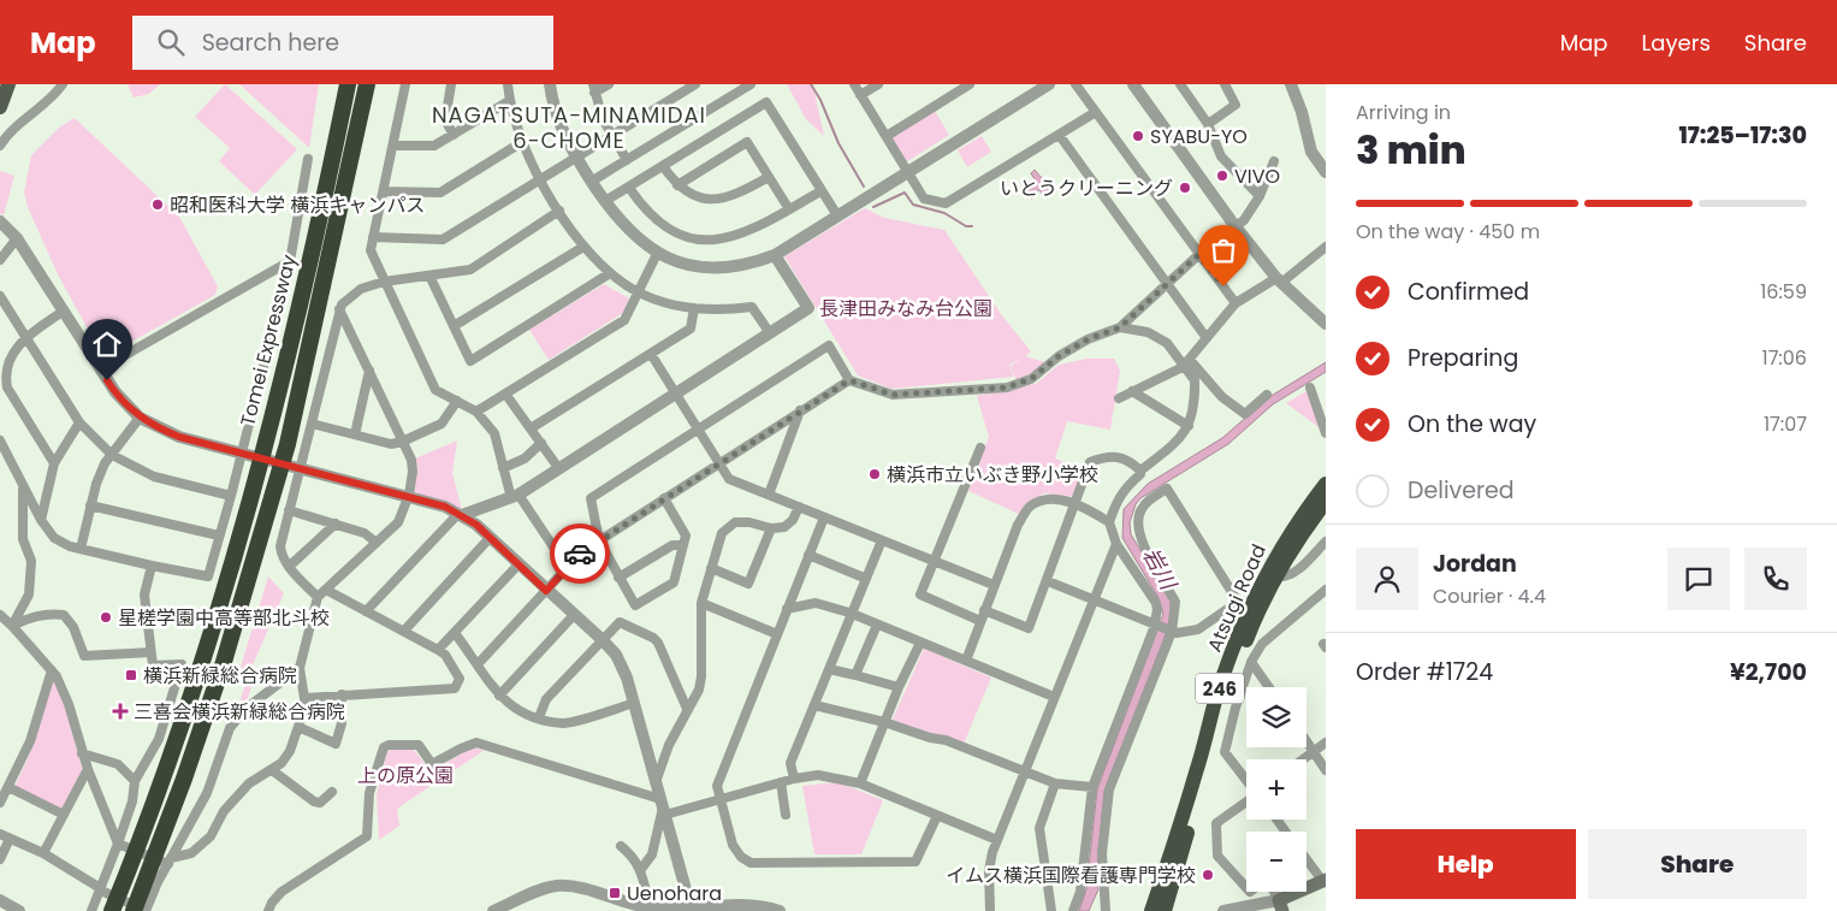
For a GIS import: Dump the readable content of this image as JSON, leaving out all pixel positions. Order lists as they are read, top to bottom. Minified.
{"streets":{"highway":["Tomei Expressway","Atsugi Road","246"]},"districts":["NAGATSUTA-MINAMIDAI 6-CHOME"],"water":["岩川"],"parks":["長津田みなみ台公園","上の原公園"],"places":{"other":["SYABU-YO","VIVO","いとうクリーニング","昭和医科大学 横浜キャンパス","横浜市立いぶき野小学校","星槎学園中高等部北斗校","イムス横浜国際看護専門学校"],"transit":["横浜新緑総合病院","Uenohara"],"health":["三喜会横浜新緑総合病院"]},"page":{"header":"Map","search":"Search here","nav":["Map","Layers","Share"],"heading":["3 min","Arriving in","17:25–17:30"],"panel":["Jordan","Courier · 4.4","Order #1724","¥2,700"],"bar":"On the way · 450 m","list":[["Confirmed","16:59"],["Preparing","17:06"],["On the way","17:07"],"Delivered"],"map_buttons":["+","−"],"buttons":["Help","Share"]}}
